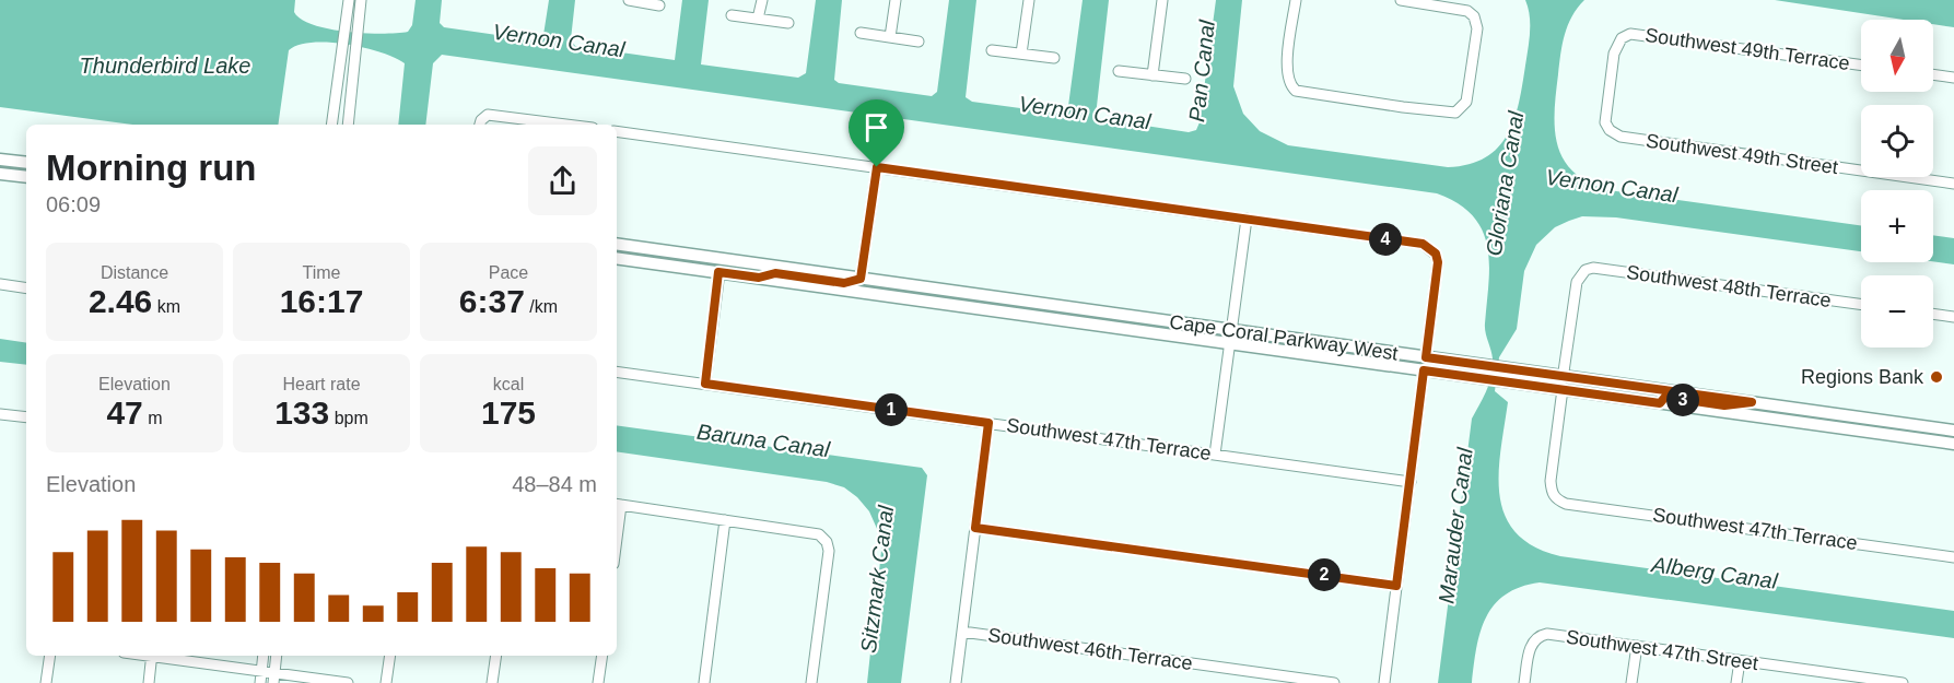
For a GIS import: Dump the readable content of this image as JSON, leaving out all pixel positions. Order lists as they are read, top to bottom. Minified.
{"streets":{"main road":["Cape Coral Parkway West"],"street":["Southwest 49th Terrace","Southwest 49th Street","Southwest 48th Terrace","Southwest 47th Terrace","Southwest 46th Terrace","Southwest 47th Street"]},"crossings":[["Southwest 49th Terrace","Southwest 49th Street"],["Southwest 48th Terrace","Cape Coral Parkway West"],["Cape Coral Parkway West","Southwest 47th Terrace"]],"water":["Vernon Canal","Thunderbird Lake","Pan Canal","Gloriana Canal","Baruna Canal","Marauder Canal","Alberg Canal","Sitzmark Canal"],"places":["Regions Bank"],"north":"bottom","page":{"map_buttons":["+","−"],"heading":["Morning run","06:09"],"pins":["4","3","1","2"],"stats":[["Distance","2.46 km"],["Time","16:17"],["Pace","6:37 /km"],["Elevation","47 m"],["Heart rate","133 bpm"],["kcal","175"]],"chart":["Elevation","48–84 m"]}}
